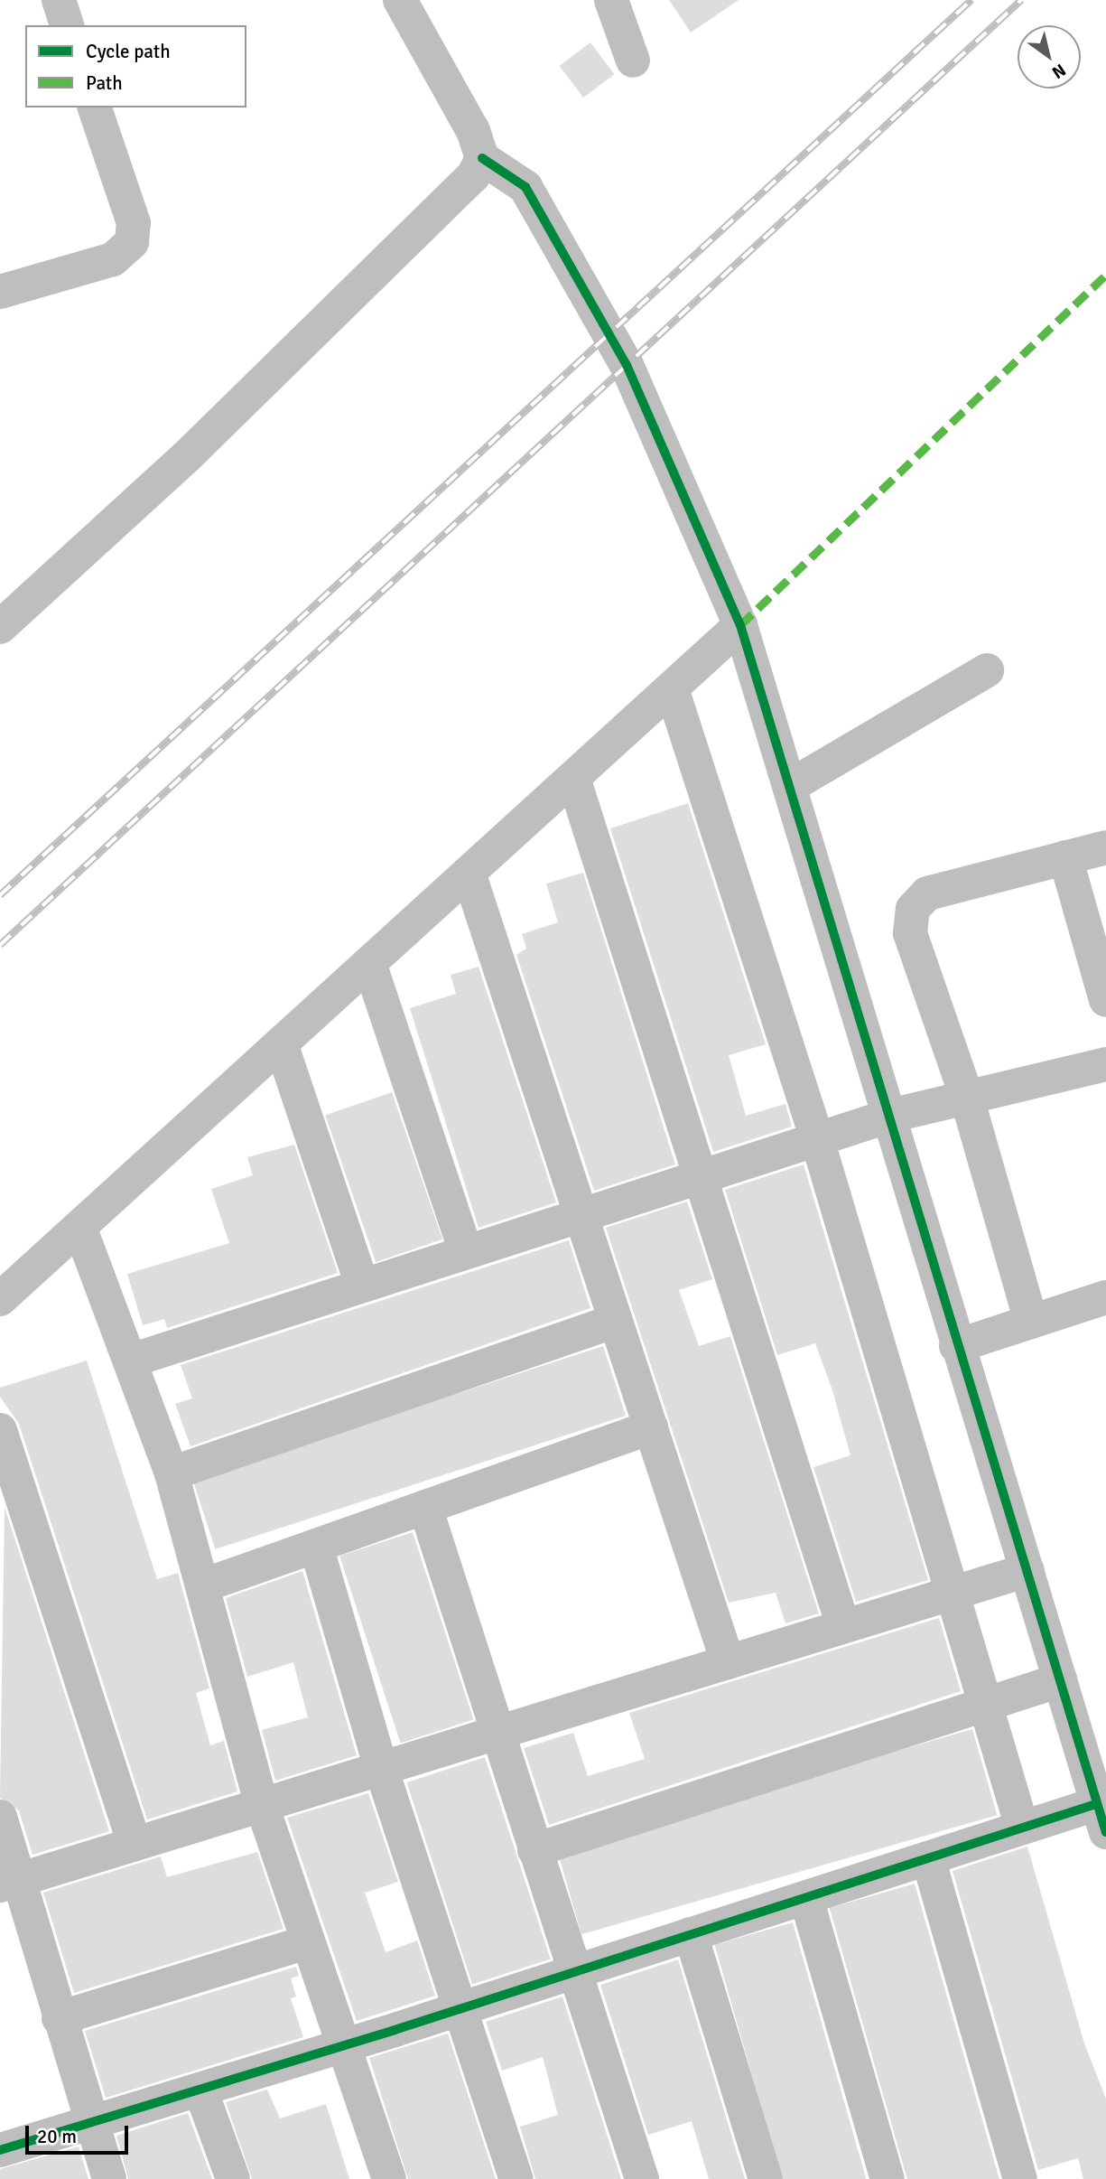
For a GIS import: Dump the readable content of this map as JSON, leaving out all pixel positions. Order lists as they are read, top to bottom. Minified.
{"legend":["Cycle path","Path"],"scale_bar":"20 m","north":"bottom right"}
